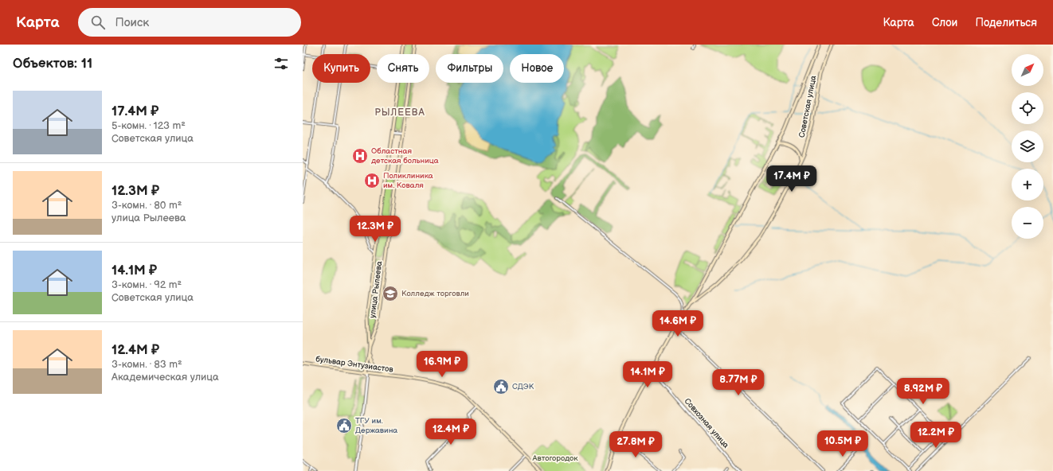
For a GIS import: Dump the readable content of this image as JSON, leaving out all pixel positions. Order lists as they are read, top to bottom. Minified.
{"streets":{"main road":["Советская улица","улица Рылеева","бульвар Энтузиастов"],"street":["Совхозная улица"]},"crossings":[["улица Рылеева","бульвар Энтузиастов"]],"districts":["РЫЛЕЕВА"],"parks":["Автогородок"],"places":{"hospital":["Областная детская больница","Поликлиника им. Коваля"],"school or university":["Колледж торговли"],"public building":["СДЭК","ТГУ им. Державина"]},"north":"top right","page":{"header":"Карта","search":"Поиск","nav":["Карта","Слои","Поделиться"],"heading":"Объектов: 11","map_buttons":["+","−"],"chip":["Купить","Снять","Фильтры","Новое"],"list":[{"name":"17.4M ₽","note":"5-комн. · 123 m² · Советская улица"},{"name":"12.3M ₽","note":"3-комн. · 80 m² · улица Рылеева"},{"name":"14.1M ₽","note":"3-комн. · 92 m² · Советская улица"},{"name":"12.4M ₽","note":"3-комн. · 83 m² · Академическая улица"}],"price":["17.4M ₽","12.3M ₽","14.6M ₽","16.9M ₽","14.1M ₽","8.77M ₽","8.92M ₽","12.4M ₽","12.2M ₽","10.5M ₽","27.8M ₽"]}}
